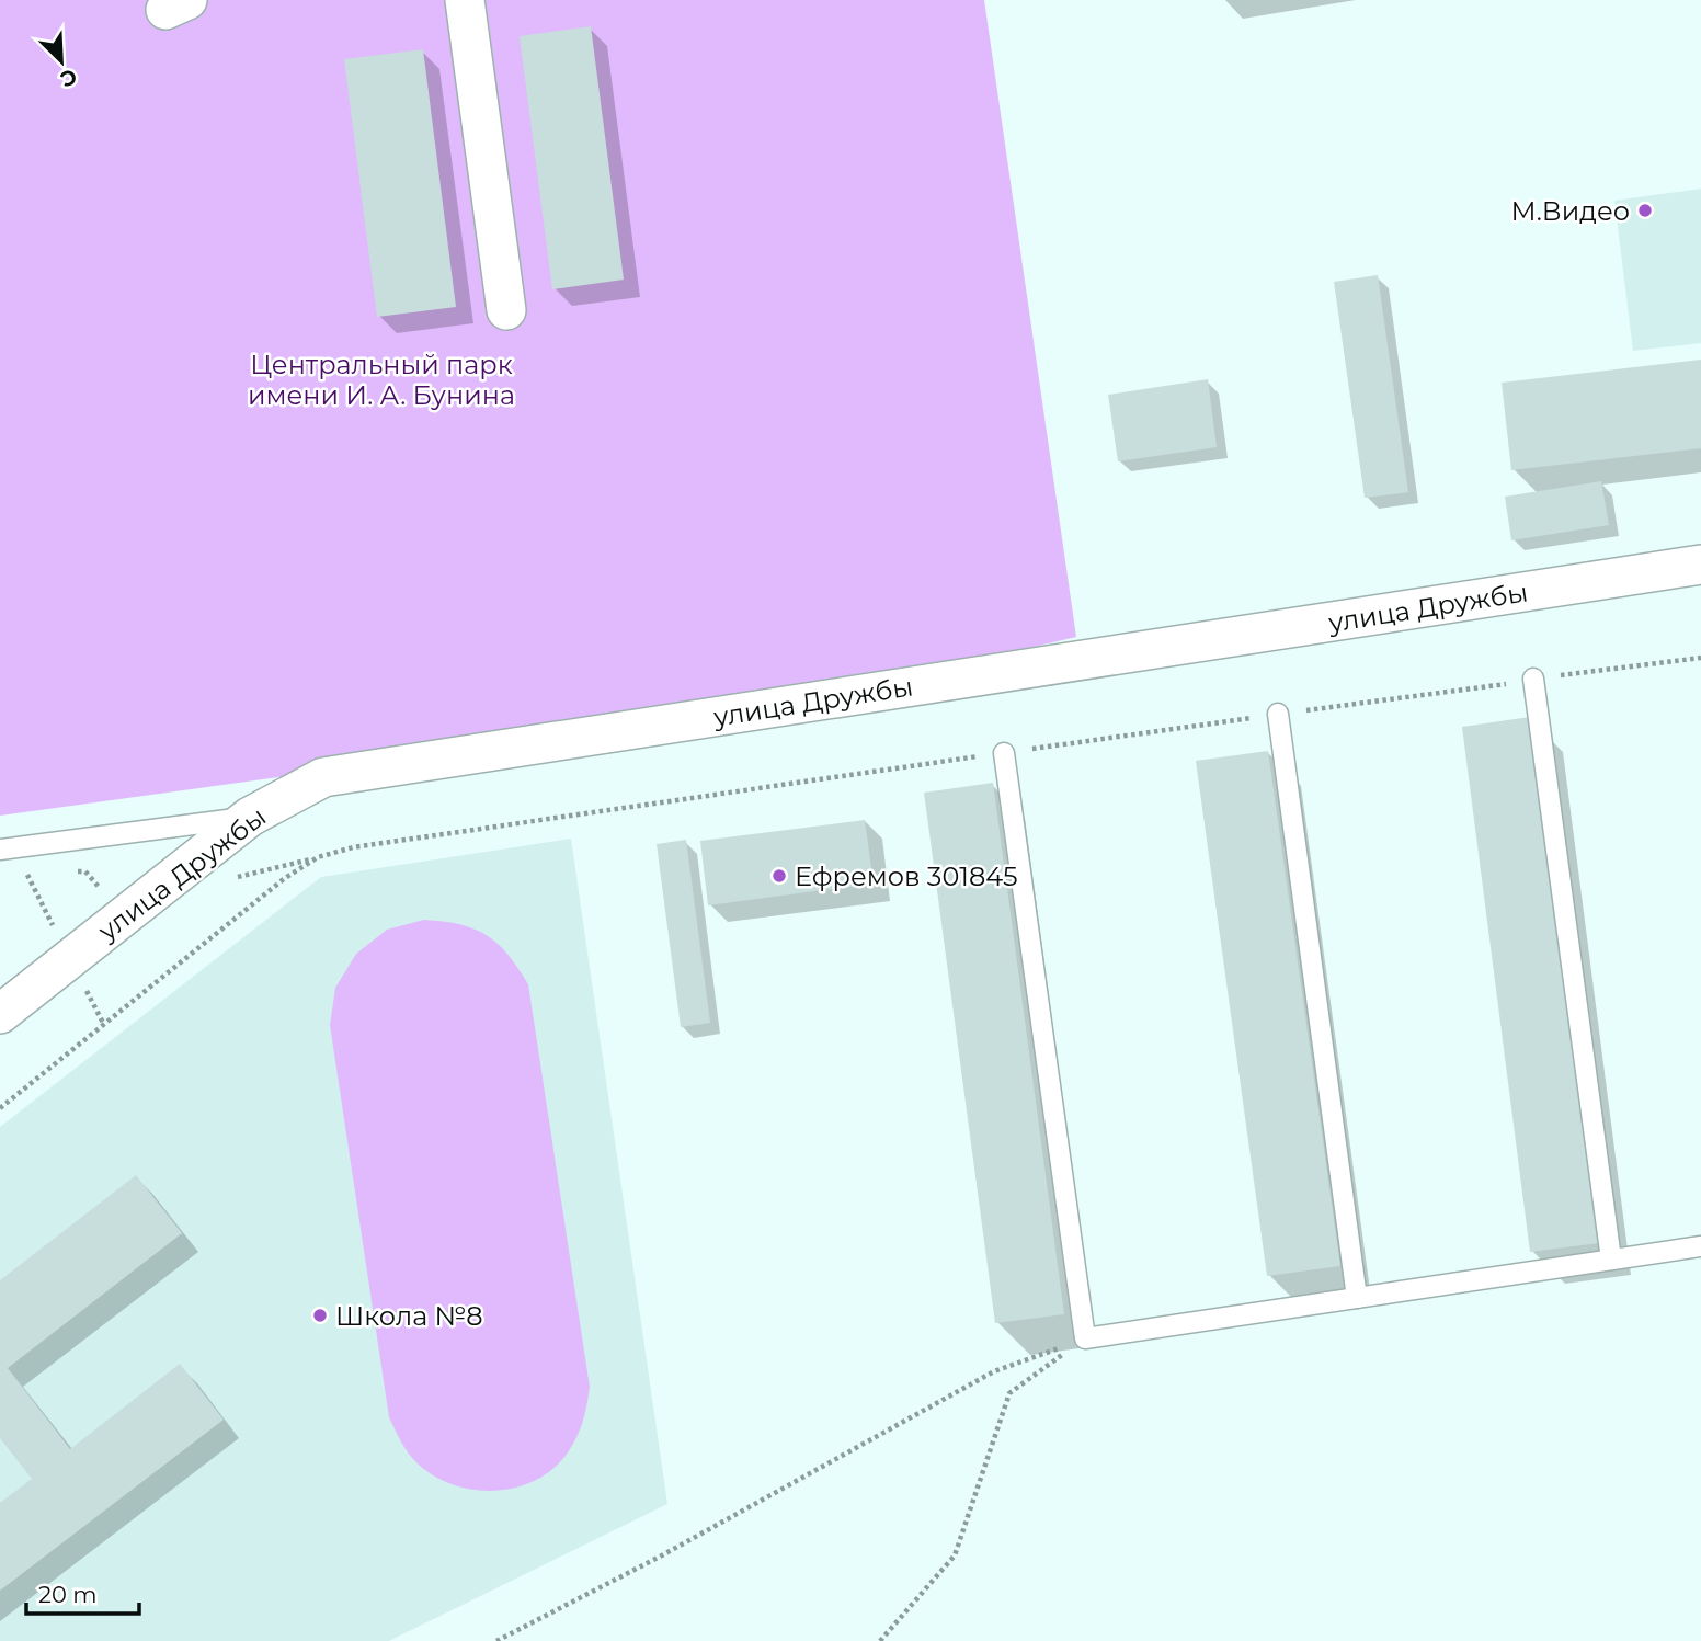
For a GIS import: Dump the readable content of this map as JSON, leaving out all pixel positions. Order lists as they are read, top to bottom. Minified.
{"streets":{"street":["улица Дружбы"]},"parks":["Центральный парк имени И. А. Бунина"],"places":["М.Видео","Ефремов 301845","Школа №8"],"scale_bar":"20 m","north":"bottom right"}
